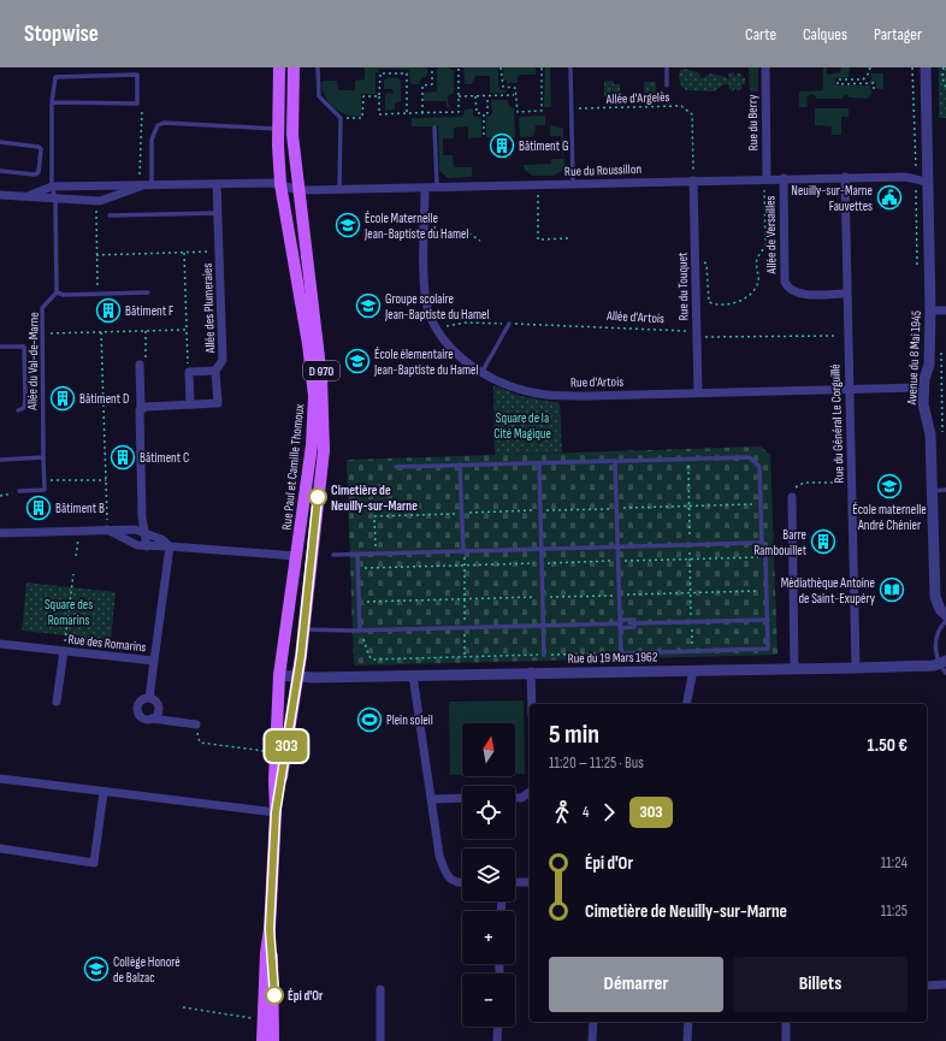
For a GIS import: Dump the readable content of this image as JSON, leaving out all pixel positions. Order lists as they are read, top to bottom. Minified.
{"streets":{"main road":["D 970","Rue Paul et Camille Thomoux"],"street":["Rue du Berry","Rue du Roussillon","Allée de Versailles","Rue du Touquet","Allée des Plumeraies","Avenue du 8 Mai 1945","Rue d'Artois","Rue du Général Le Corguillé","Rue des Romarins","Rue du 19 Mars 1962"],"lane":["Allée du Val-de-Marne"],"path":["Allée d'Argelès","Allée d'Artois"]},"crossings":[["Allée d'Argelès","Rue du Roussillon"],["Allée d'Argelès","Rue du Touquet"],["Rue du Berry","Rue du Roussillon"],["Rue du Roussillon","Allée de Versailles"],["Rue du Roussillon","Rue du Touquet"],["Rue du Roussillon","Allée des Plumeraies"],["Rue du Roussillon","Avenue du 8 Mai 1945"],["Rue du Roussillon","Rue d'Artois"],["Rue du Roussillon","Rue du Général Le Corguillé"],["Rue du Roussillon","Rue Paul et Camille Thomoux"],["Allée de Versailles","Rue du Général Le Corguillé"],["Rue du Touquet","Allée d'Artois"],["Rue du Touquet","Rue d'Artois"],["Allée d'Artois","Rue d'Artois"],["Allée d'Artois","Rue du Général Le Corguillé"],["Avenue du 8 Mai 1945","Rue d'Artois"],["Rue d'Artois","Rue du Général Le Corguillé"],["Rue du Général Le Corguillé","Rue du 19 Mars 1962"],["Rue Paul et Camille Thomoux","Rue du 19 Mars 1962"]],"parks":["Square de la Cité Magique","Square des Romarins"],"places":{"building":["Bâtiment G","Bâtiment F","Bâtiment D","Bâtiment C","Bâtiment B","Barre Rambouillet"],"public building":["Neuilly-sur-Marne Fauvettes"],"school or university":["École Maternelle Jean-Baptiste du Hamel","Groupe scolaire Jean-Baptiste du Hamel","École élementaire Jean-Baptiste du Hamel","École maternelle André Chénier","Collège Honoré de Balzac"],"other":["Cimetière de Neuilly-sur-Marne","Épi d'Or"],"library":["Médiathèque Antoine de Saint-Exupéry"],"sports":["Plein soleil"]},"lines":["bus line 303"],"north":"top","page":{"header":"Stopwise","nav":["Carte","Calques","Partager"],"on_map":"303","heading":["5 min","11:20 – 11:25 · Bus","1.50 €"],"map_buttons":["+","−"],"legs":["4","303"],"list":[{"name":"Épi d'Or","value":"11:24"},{"name":"Cimetière de Neuilly-sur-Marne","value":"11:25"}],"buttons":["Démarrer","Billets"]}}
